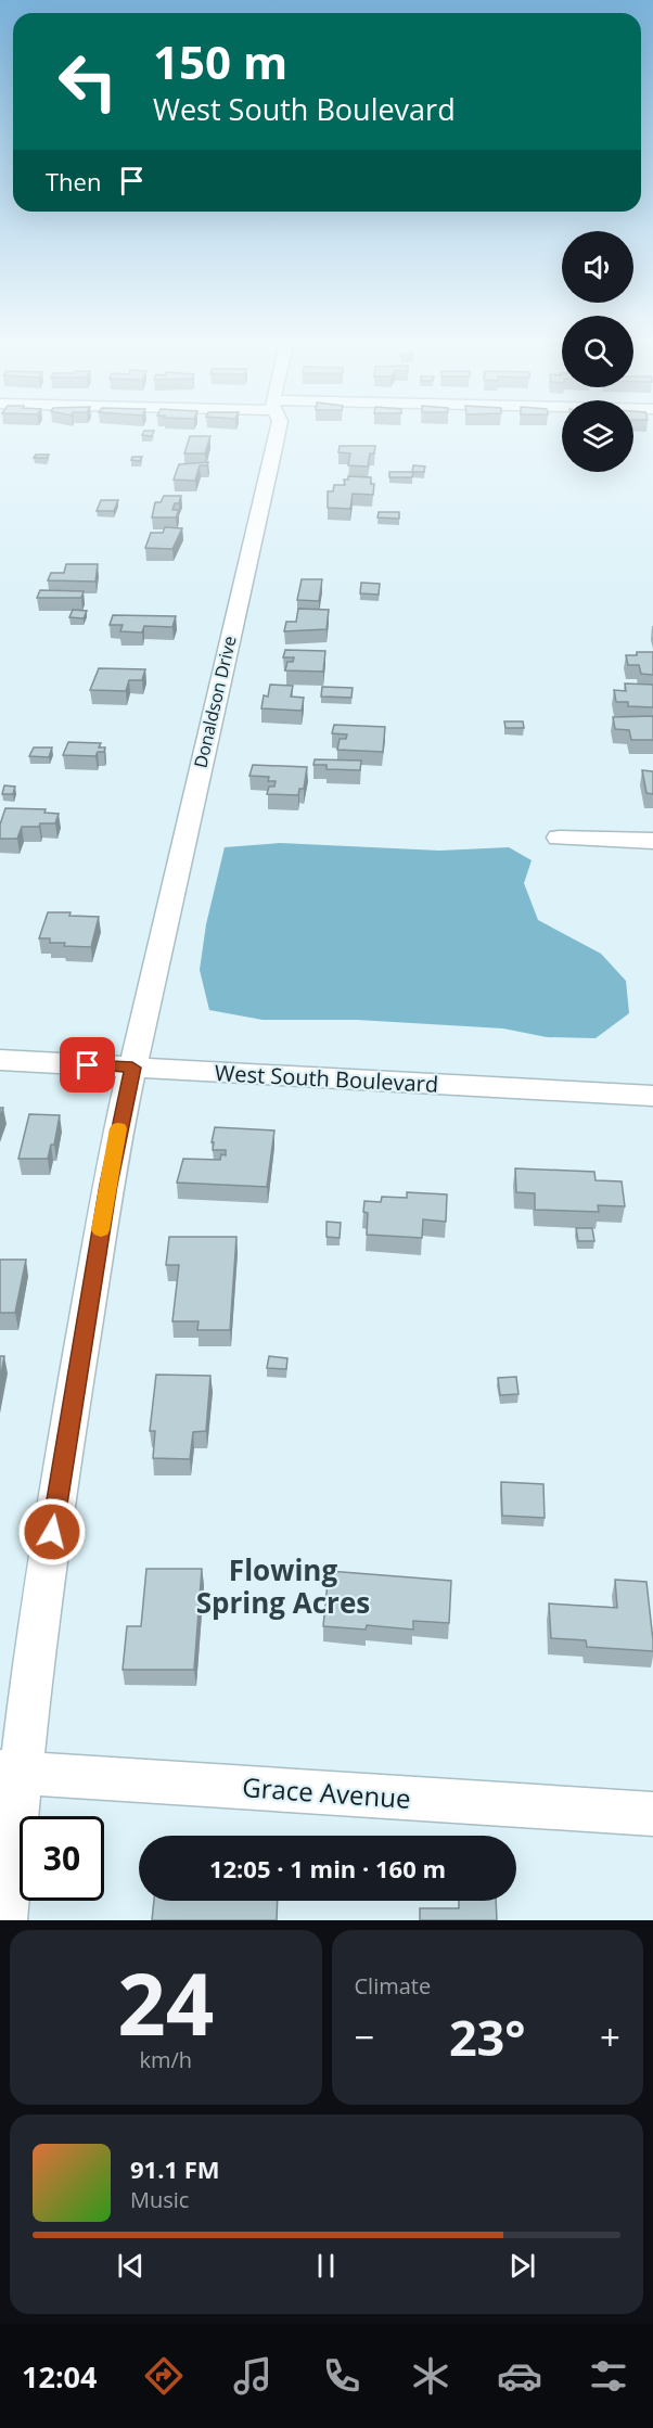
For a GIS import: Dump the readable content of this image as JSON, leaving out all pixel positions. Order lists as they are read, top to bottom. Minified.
{"streets":{"street":["Donaldson Drive","West South Boulevard","Grace Avenue"]},"crossings":[["Donaldson Drive","West South Boulevard"],["Donaldson Drive","Grace Avenue"]],"districts":["Flowing Spring Acres"],"page":{"turn":["150 m","West South Boulevard"],"then":"Then","limit":"30","trip":"12:05 · 1 min · 160 m","tile":[["24","km/h"],"Climate"],"heat":["−","23°","+"],"song":["91.1 FM","Music"],"tabs":"12:04"}}
